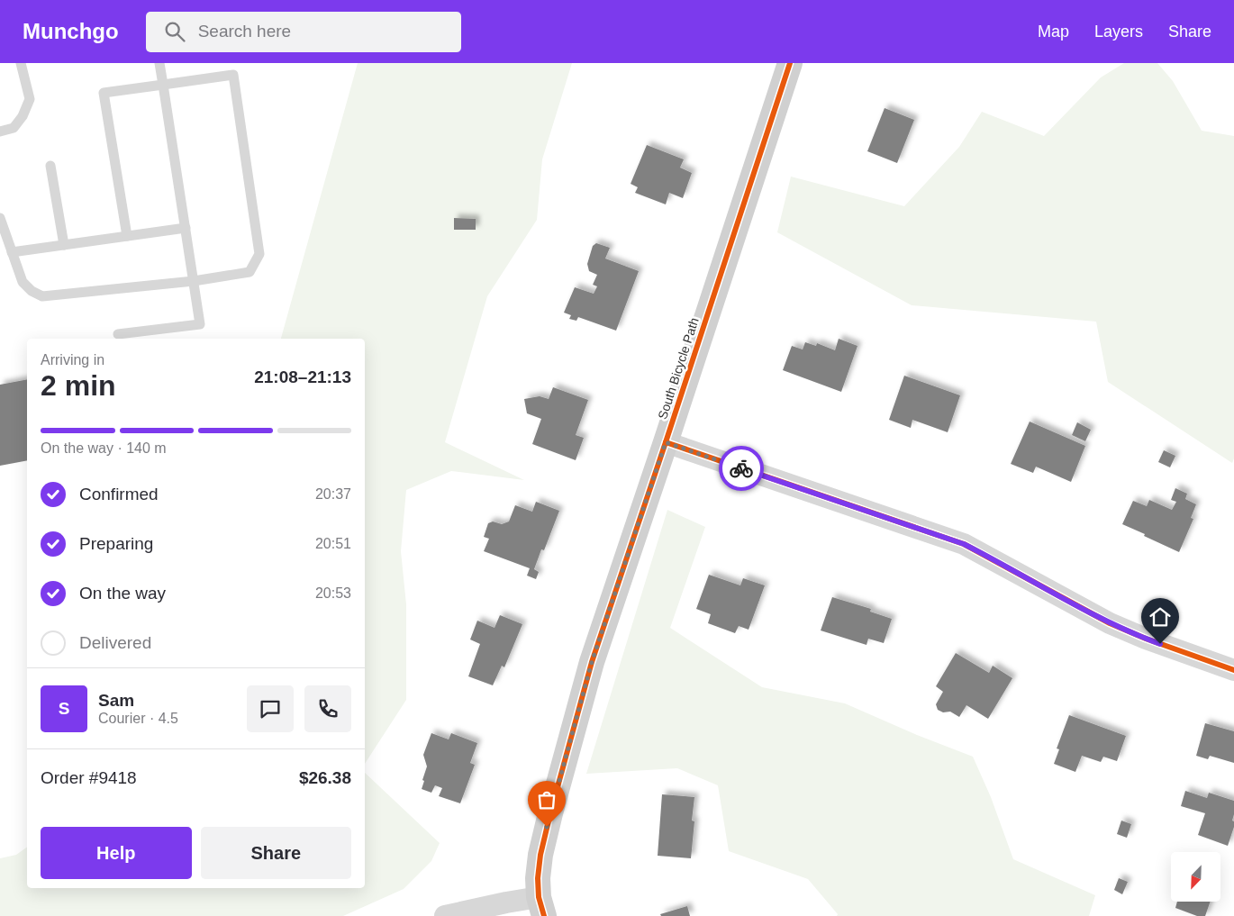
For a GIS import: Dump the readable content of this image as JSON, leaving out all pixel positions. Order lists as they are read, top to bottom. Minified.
{"streets":{"street":["South Bicycle Path"]},"north":"bottom left","page":{"header":"Munchgo","search":"Search here","nav":["Map","Layers","Share"],"heading":["2 min","Arriving in","21:08–21:13"],"panel":["Sam","Courier · 4.5","Order #9418","$26.38"],"bar":"On the way · 140 m","list":[["Confirmed","20:37"],["Preparing","20:51"],["On the way","20:53"],"Delivered"],"round":"S","buttons":["Help","Share"]}}
